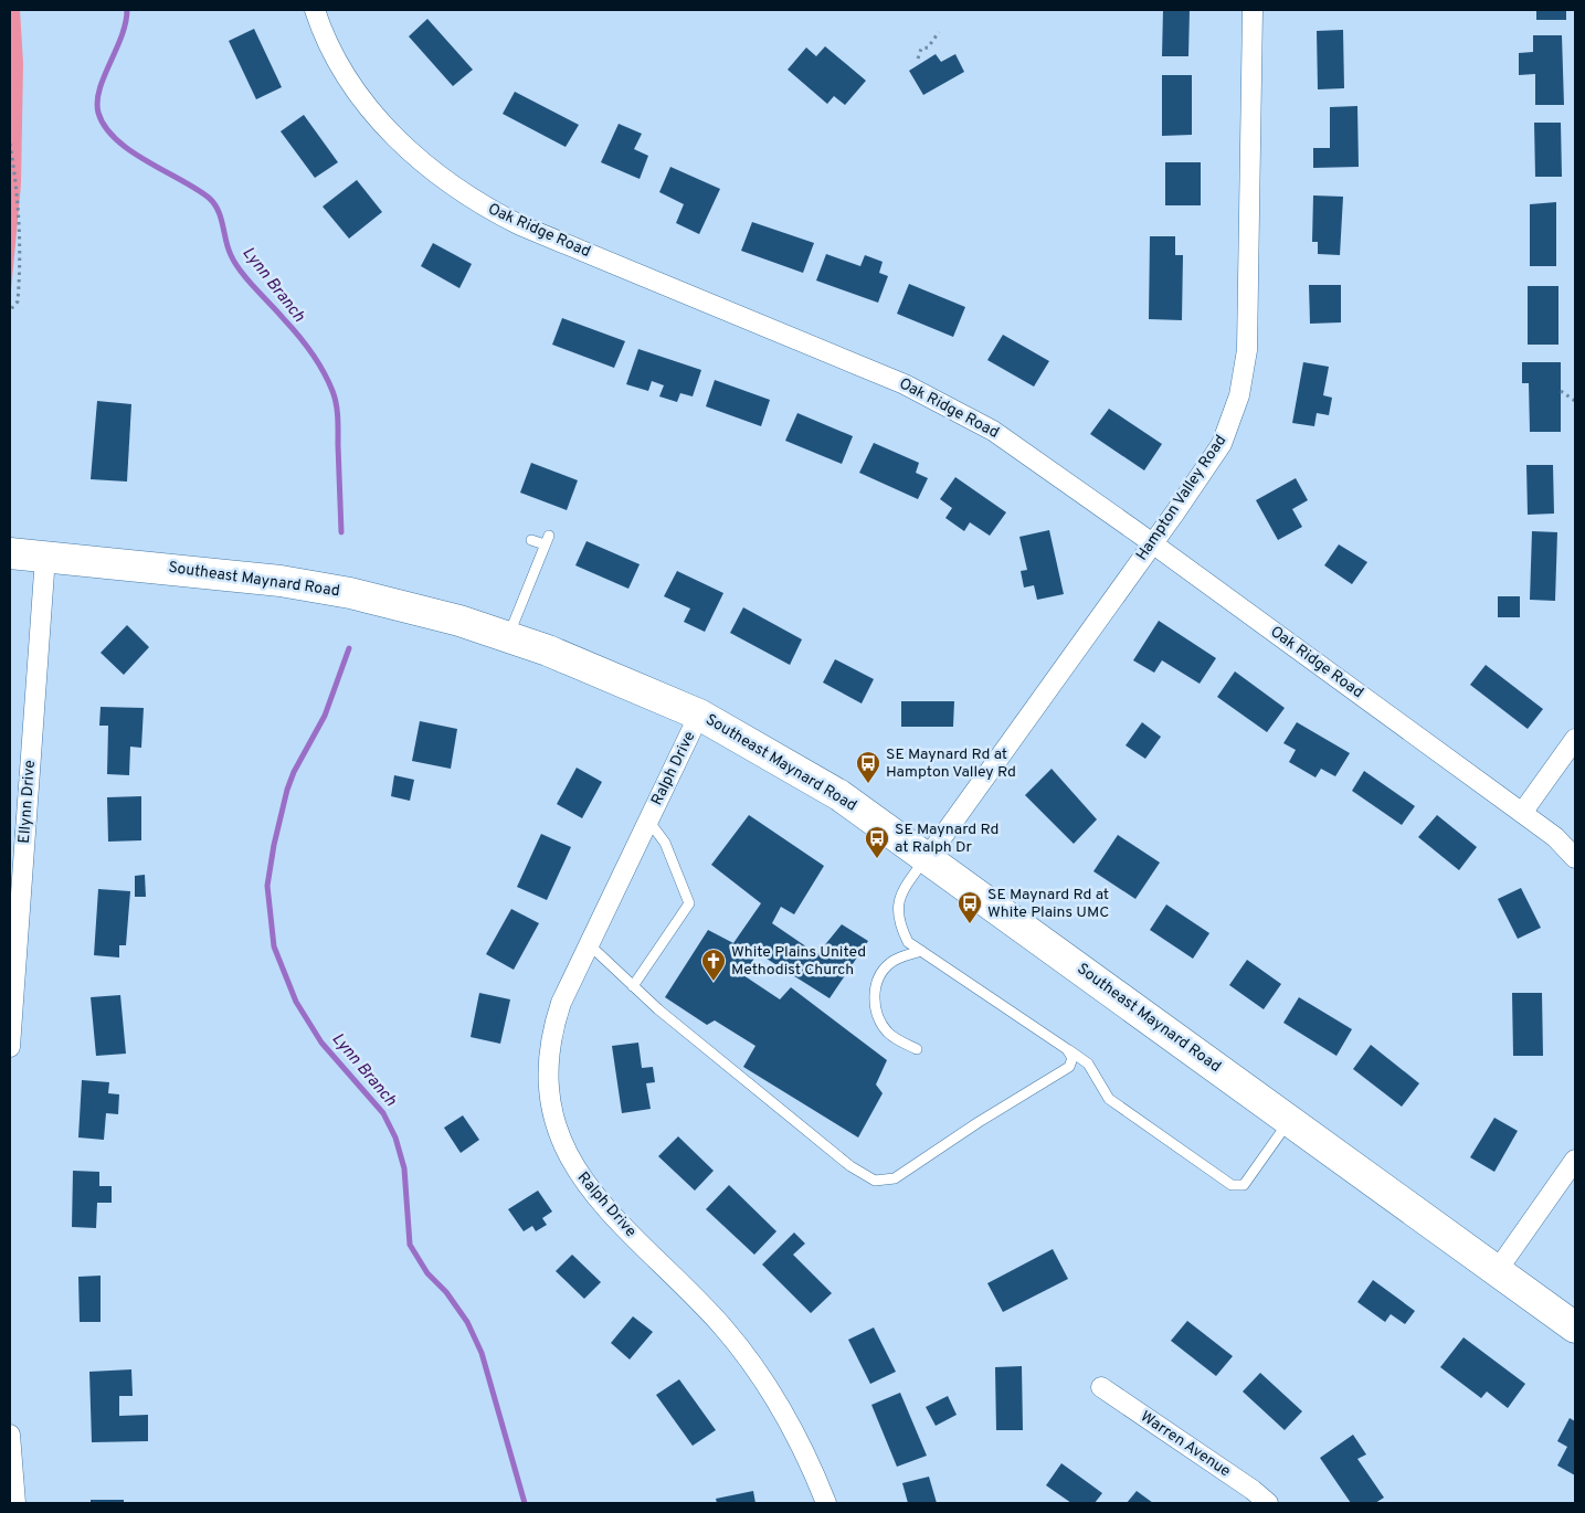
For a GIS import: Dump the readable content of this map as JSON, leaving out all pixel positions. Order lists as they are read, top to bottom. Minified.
{"streets":{"main road":["Southeast Maynard Road"],"street":["Oak Ridge Road","Hampton Valley Road","Ralph Drive","Ellynn Drive","Warren Avenue"]},"crossings":[["Oak Ridge Road","Hampton Valley Road"],["Hampton Valley Road","Southeast Maynard Road"],["Southeast Maynard Road","Ralph Drive"],["Southeast Maynard Road","Ellynn Drive"]],"water":["Lynn Branch"],"places":{"bus stop":["SE Maynard Rd at Hampton Valley Rd","SE Maynard Rd at Ralph Dr","SE Maynard Rd at White Plains UMC"],"church":["White Plains United Methodist Church"]}}
